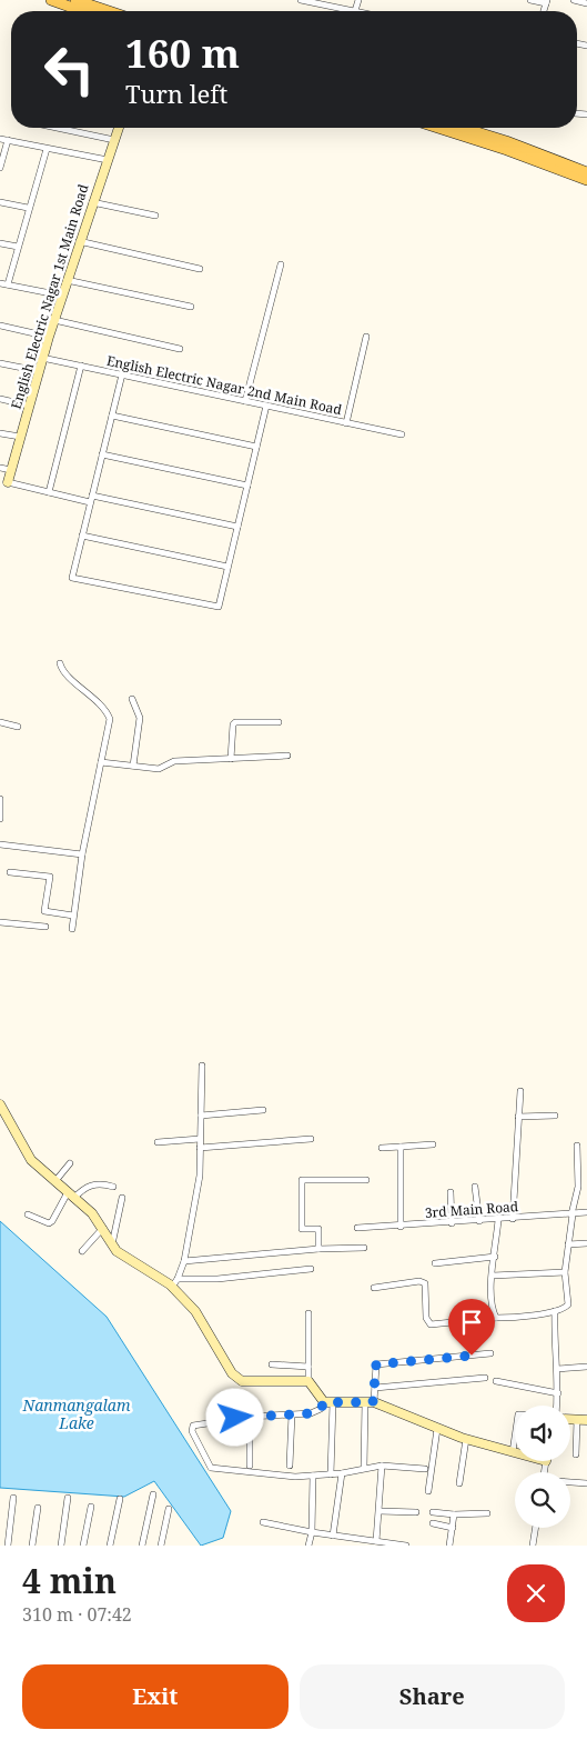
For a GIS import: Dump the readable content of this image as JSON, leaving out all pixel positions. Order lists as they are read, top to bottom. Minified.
{"streets":{"street":["English Electric Nagar 1st Main Road","English Electric Nagar 2nd Main Road","3rd Main Road"]},"crossings":[["English Electric Nagar 1st Main Road","English Electric Nagar 2nd Main Road"]],"water":["Nanmangalam Lake"],"page":{"turn":["160 m","Turn left"],"heading":["4 min","310 m · 07:42"],"buttons":["Exit","Share"]}}
